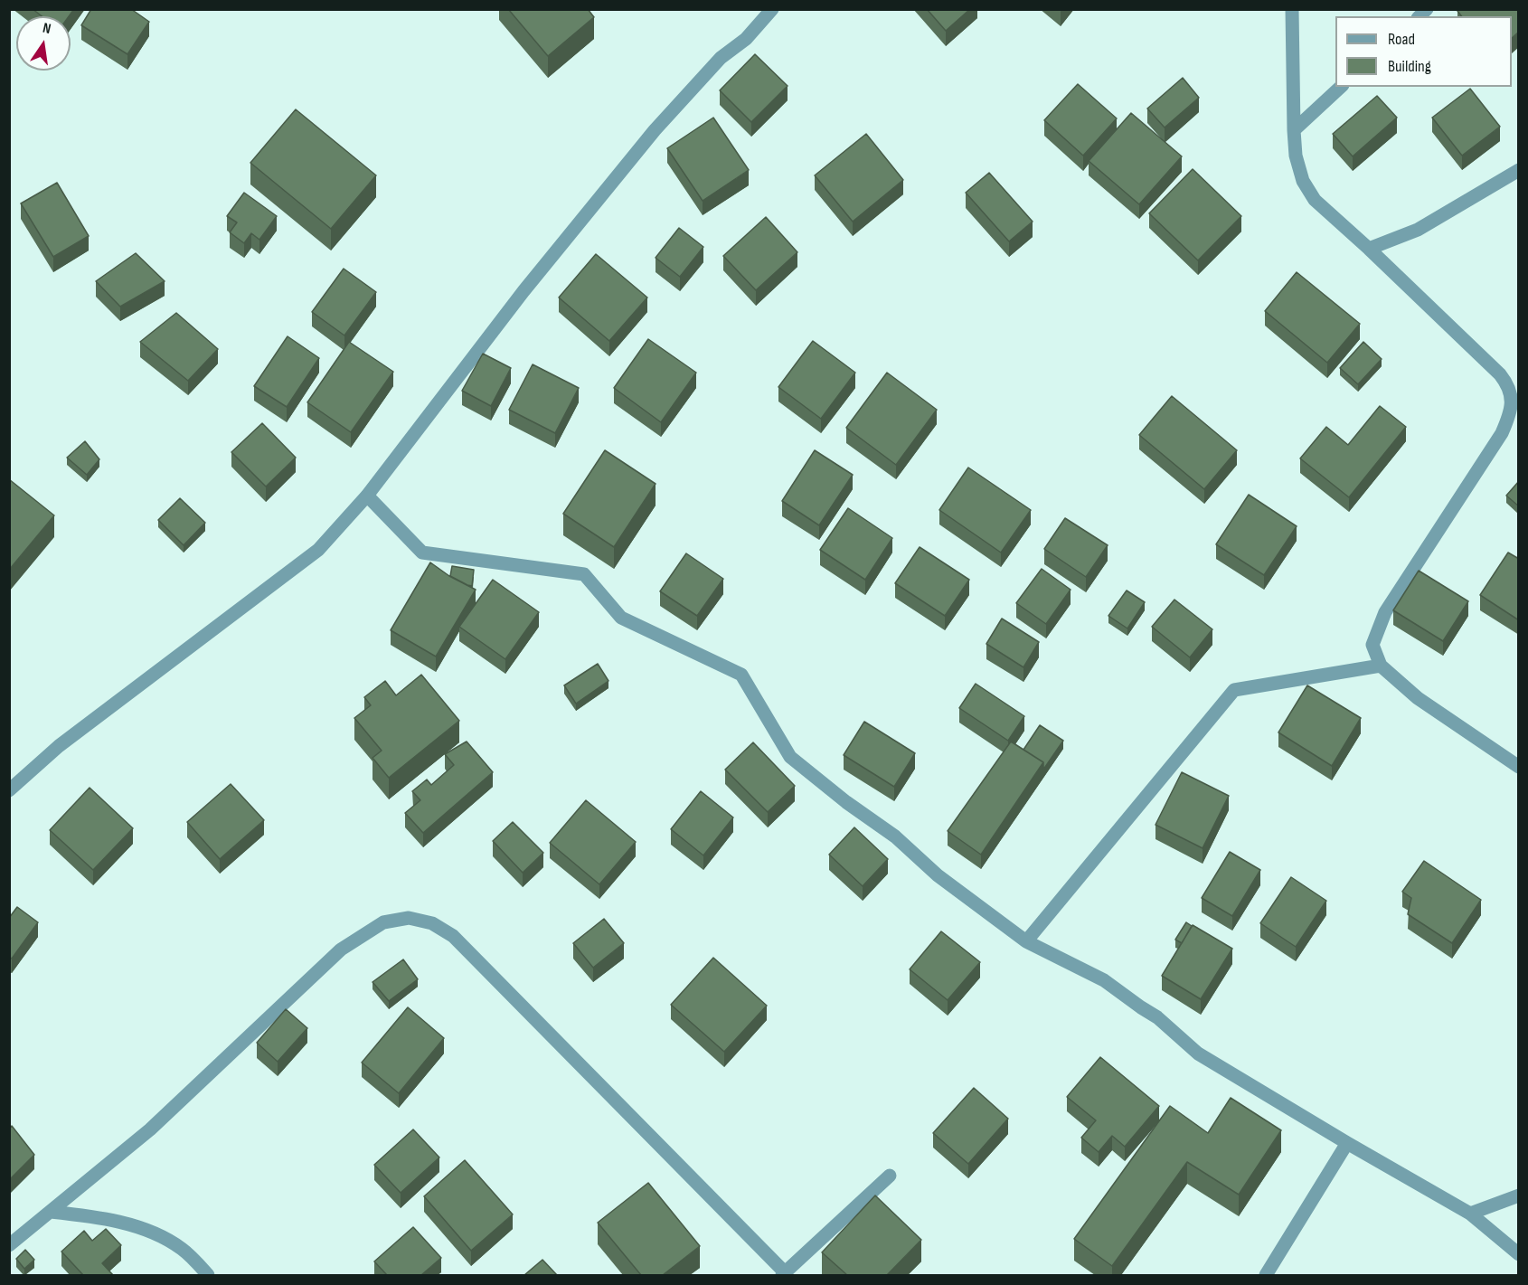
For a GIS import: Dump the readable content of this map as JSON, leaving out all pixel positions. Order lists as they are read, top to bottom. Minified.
{"legend":["Road","Building"],"north":"top"}
